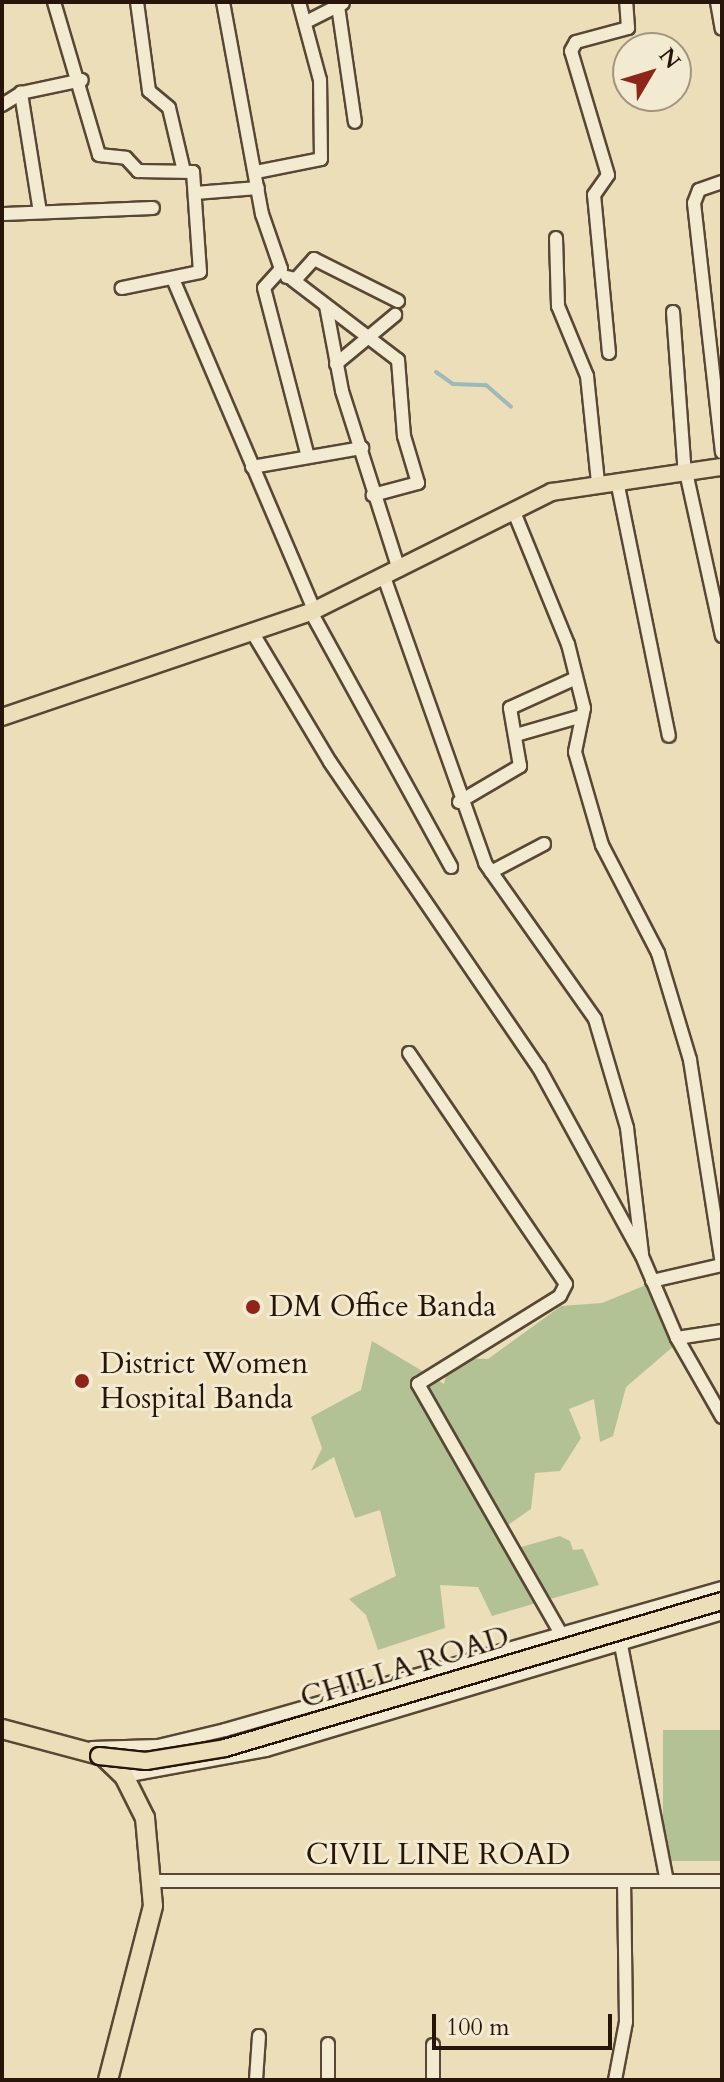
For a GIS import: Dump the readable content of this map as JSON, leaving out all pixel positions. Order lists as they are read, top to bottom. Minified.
{"streets":{"main road":["CHILLA ROAD"],"street":["CIVIL LINE ROAD"]},"places":["DM Office Banda","District Women Hospital Banda"],"scale_bar":"100 m","north":"top right"}
